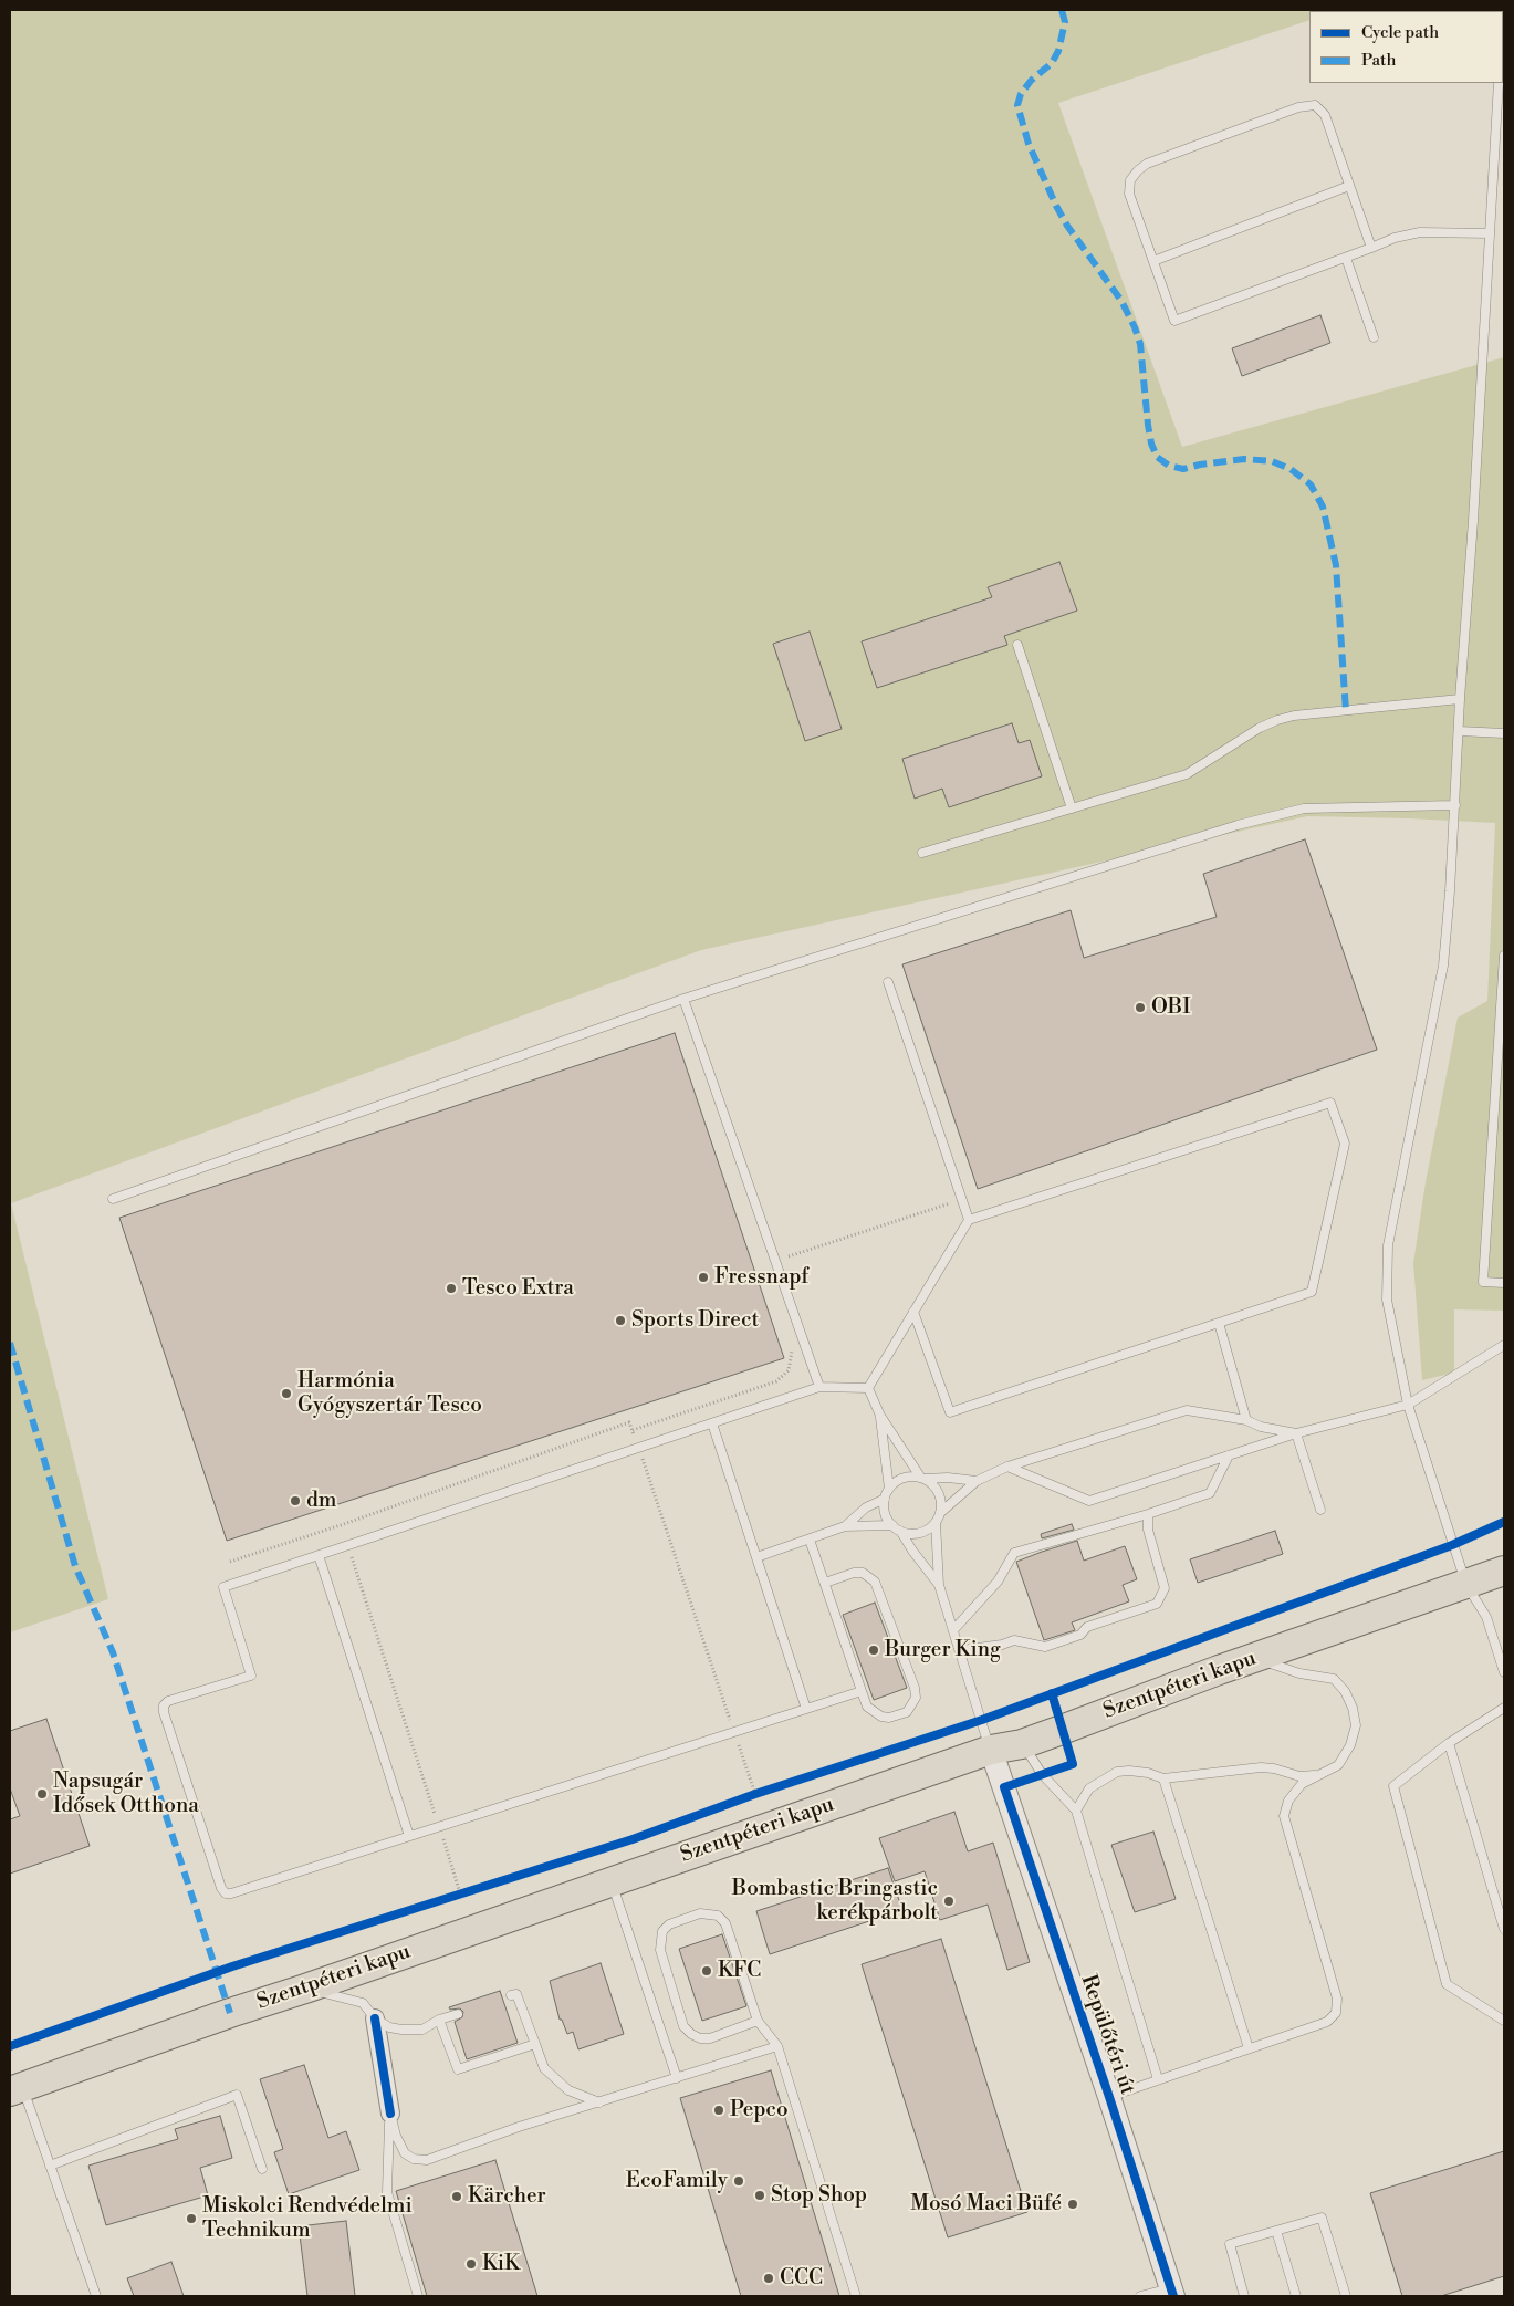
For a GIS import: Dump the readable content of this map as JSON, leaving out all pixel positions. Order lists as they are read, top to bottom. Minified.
{"streets":{"main road":["Szentpéteri kapu"],"street":["Repülőtéri út"]},"crossings":[["Szentpéteri kapu","Repülőtéri út"]],"places":["OBI","Fressnapf","Tesco Extra","Sports Direct","Harmónia Gyógyszertár Tesco","dm","Burger King","Napsugár Idősek Otthona","Bombastic Bringastic kerékpárbolt","KFC","Pepco","EcoFamily","Stop Shop","Kärcher","Mosó Maci Büfé","Miskolci Rendvédelmi Technikum","KiK","CCC"],"legend":["Cycle path","Path"]}
